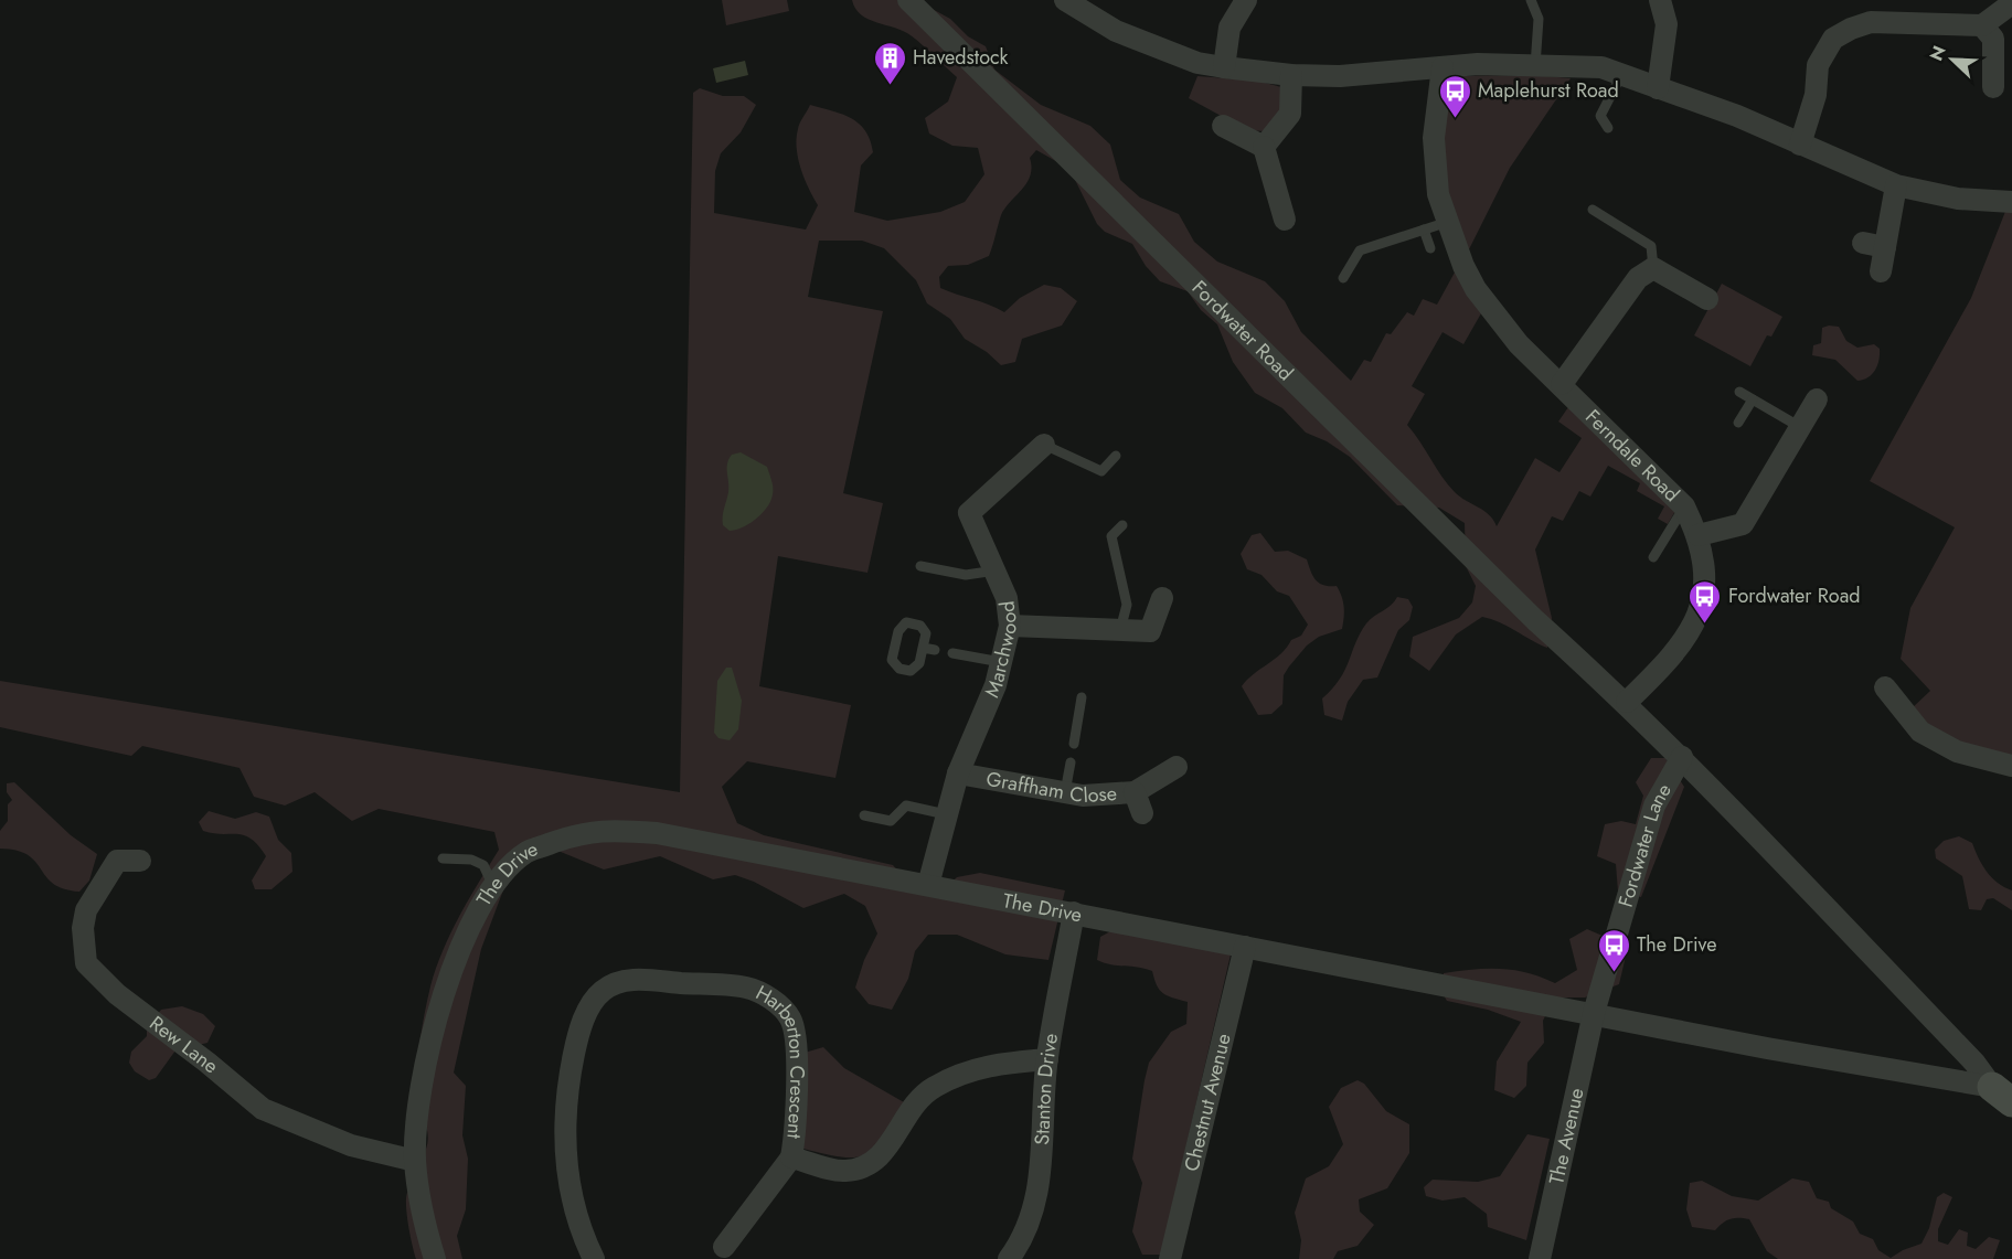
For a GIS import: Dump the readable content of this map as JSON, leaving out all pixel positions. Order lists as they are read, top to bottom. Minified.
{"streets":{"street":["Fordwater Road","Ferndale Road","Marchwood","Graffham Close","Fordwater Lane","The Drive","Rew Lane","Harberton Crescent","Stanton Drive","Chestnut Avenue","The Avenue"]},"crossings":[["Fordwater Road","Ferndale Road"],["Fordwater Road","Fordwater Lane"],["Fordwater Road","The Drive"],["Marchwood","Graffham Close"],["Marchwood","The Drive"],["Fordwater Lane","The Drive"],["Fordwater Lane","The Avenue"],["The Drive","Rew Lane"],["The Drive","Stanton Drive"],["The Drive","Chestnut Avenue"],["The Drive","The Avenue"],["Harberton Crescent","Stanton Drive"]],"places":{"building":["Havedstock"],"bus stop":["Maplehurst Road","Fordwater Road","The Drive"]},"north":"top left"}
